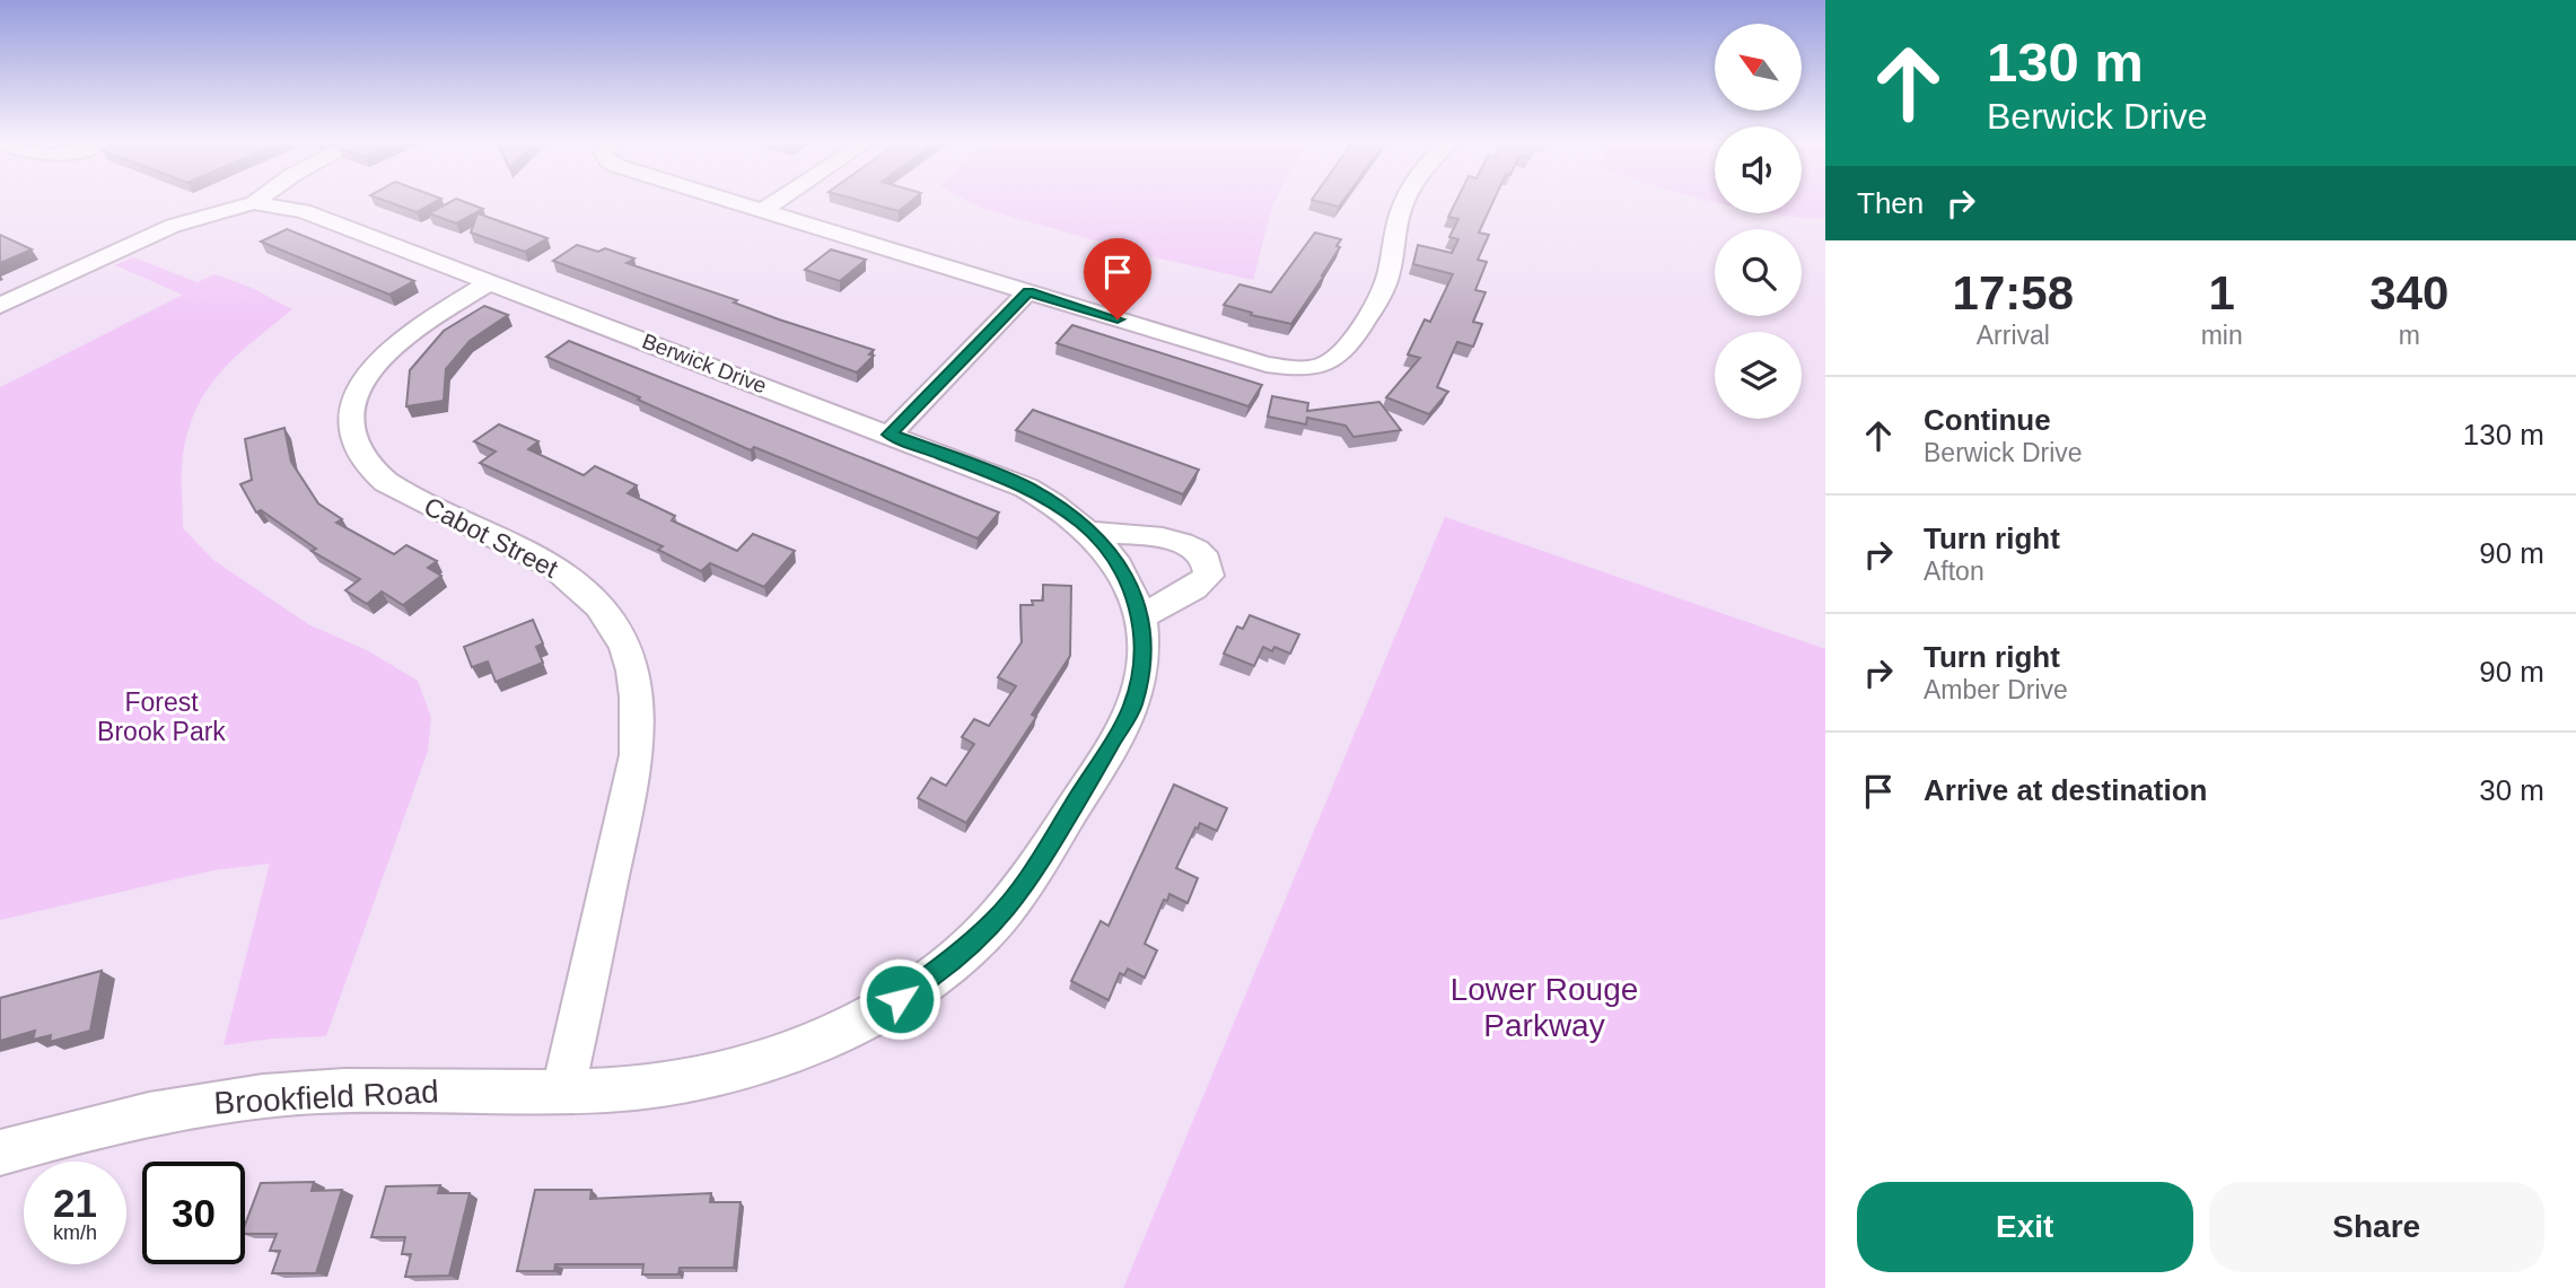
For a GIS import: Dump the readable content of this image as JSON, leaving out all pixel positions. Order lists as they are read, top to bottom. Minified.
{"streets":{"street":["Berwick Drive","Cabot Street","Brookfield Road"]},"crossings":[["Berwick Drive","Cabot Street"],["Berwick Drive","Brookfield Road"],["Cabot Street","Brookfield Road"]],"parks":["Forest Brook Park","Lower Rouge Parkway"],"north":"top left","page":{"turn":["130 m","Berwick Drive"],"then":"Then","eta":["17:58","Arrival","1","min","340","m"],"list":[{"name":"Continue","note":"Berwick Drive","value":"130 m"},{"name":"Turn right","note":"Afton","value":"90 m"},{"name":"Turn right","note":"Amber Drive","value":"90 m"},{"name":"Arrive at destination","value":"30 m"}],"speed":"21 km/h","limit":"30","buttons":["Exit","Share"]}}
